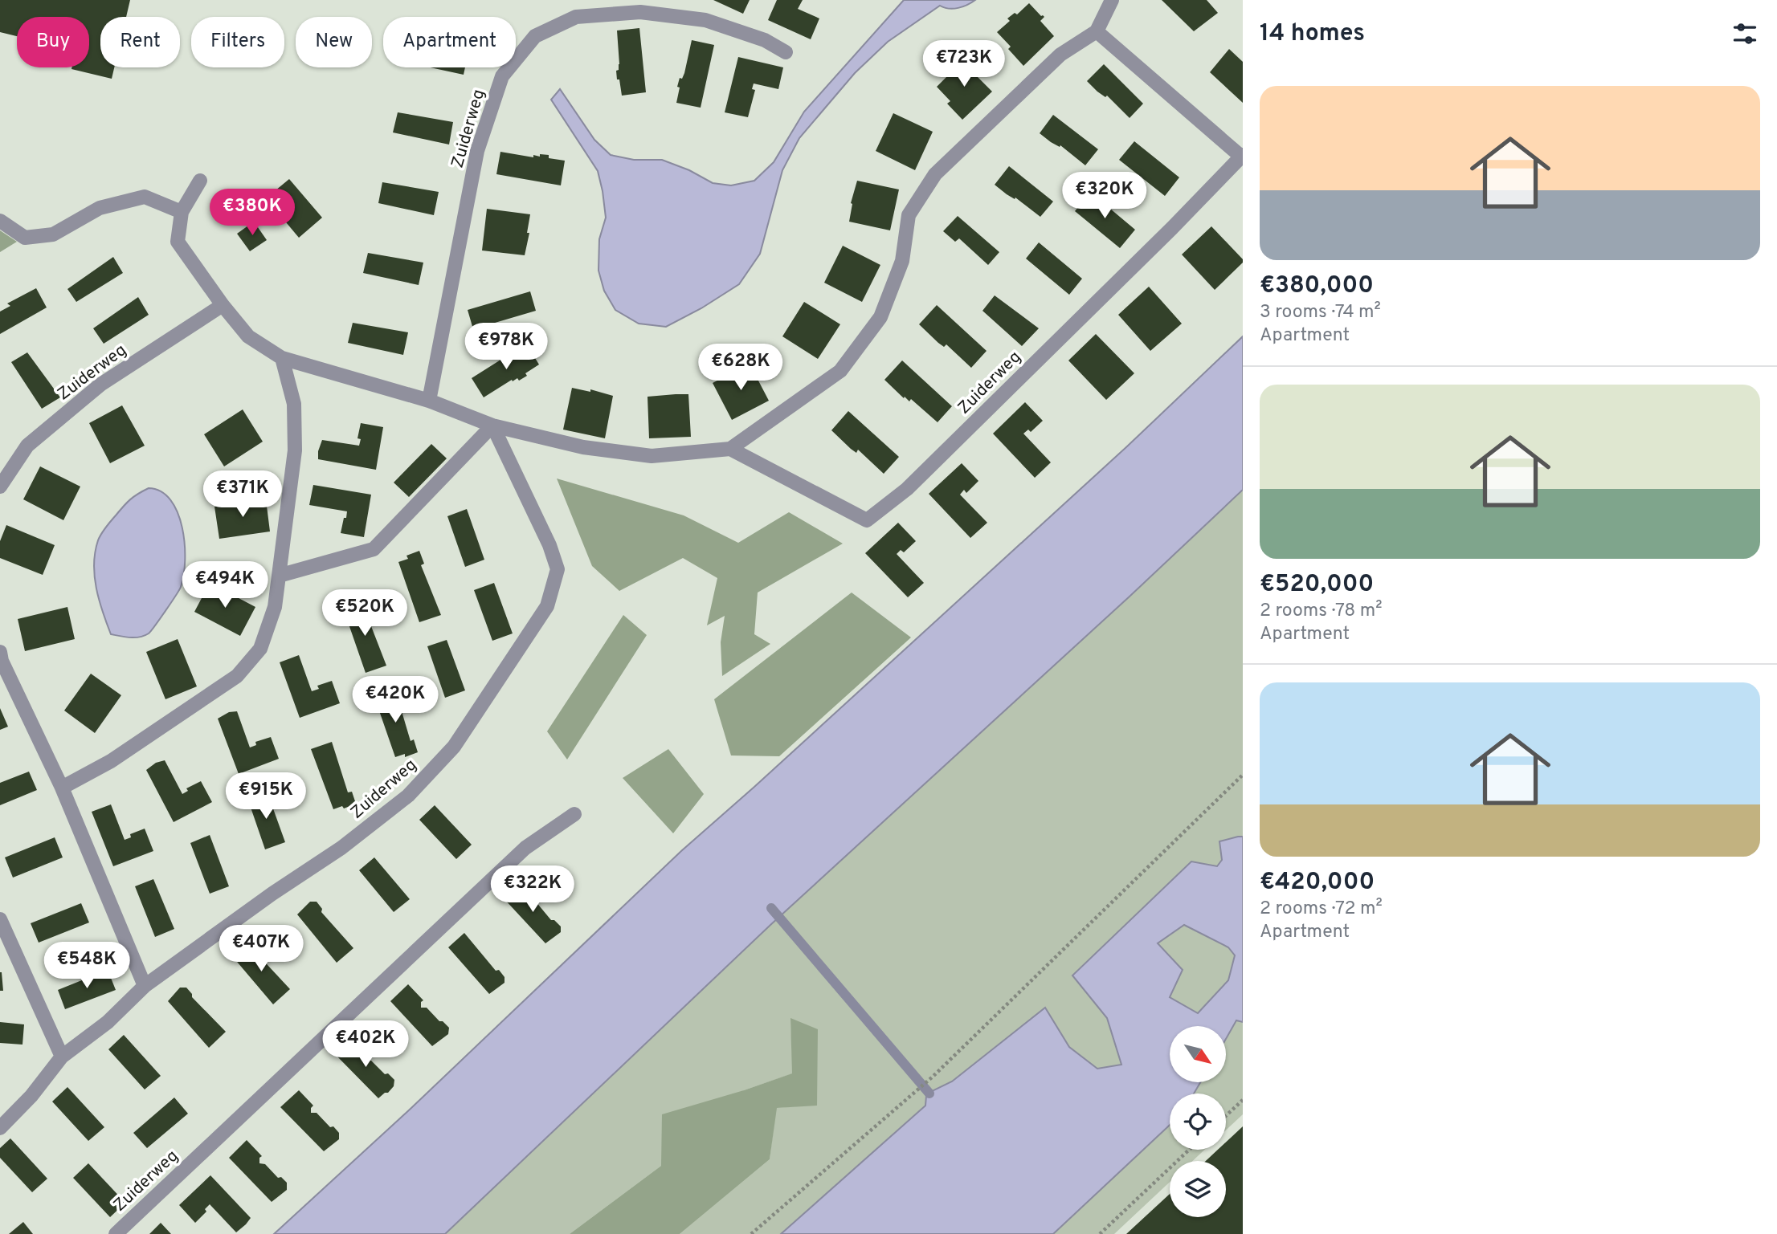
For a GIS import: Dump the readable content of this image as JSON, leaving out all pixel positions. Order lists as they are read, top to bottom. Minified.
{"streets":{"lane":["Zuiderweg"]},"north":"bottom right","page":{"heading":"14 homes","chip":["Buy","Rent","Filters","New","Apartment"],"price":["€723K","€320K","€380K","€978K","€628K","€371K","€494K","€520K","€420K","€915K","€322K","€407K","€548K","€402K"],"list":[{"name":"€380,000","note":"3 rooms · 74 m² · Apartment"},{"name":"€520,000","note":"2 rooms · 78 m² · Apartment"},{"name":"€420,000","note":"2 rooms · 72 m² · Apartment"}]}}
